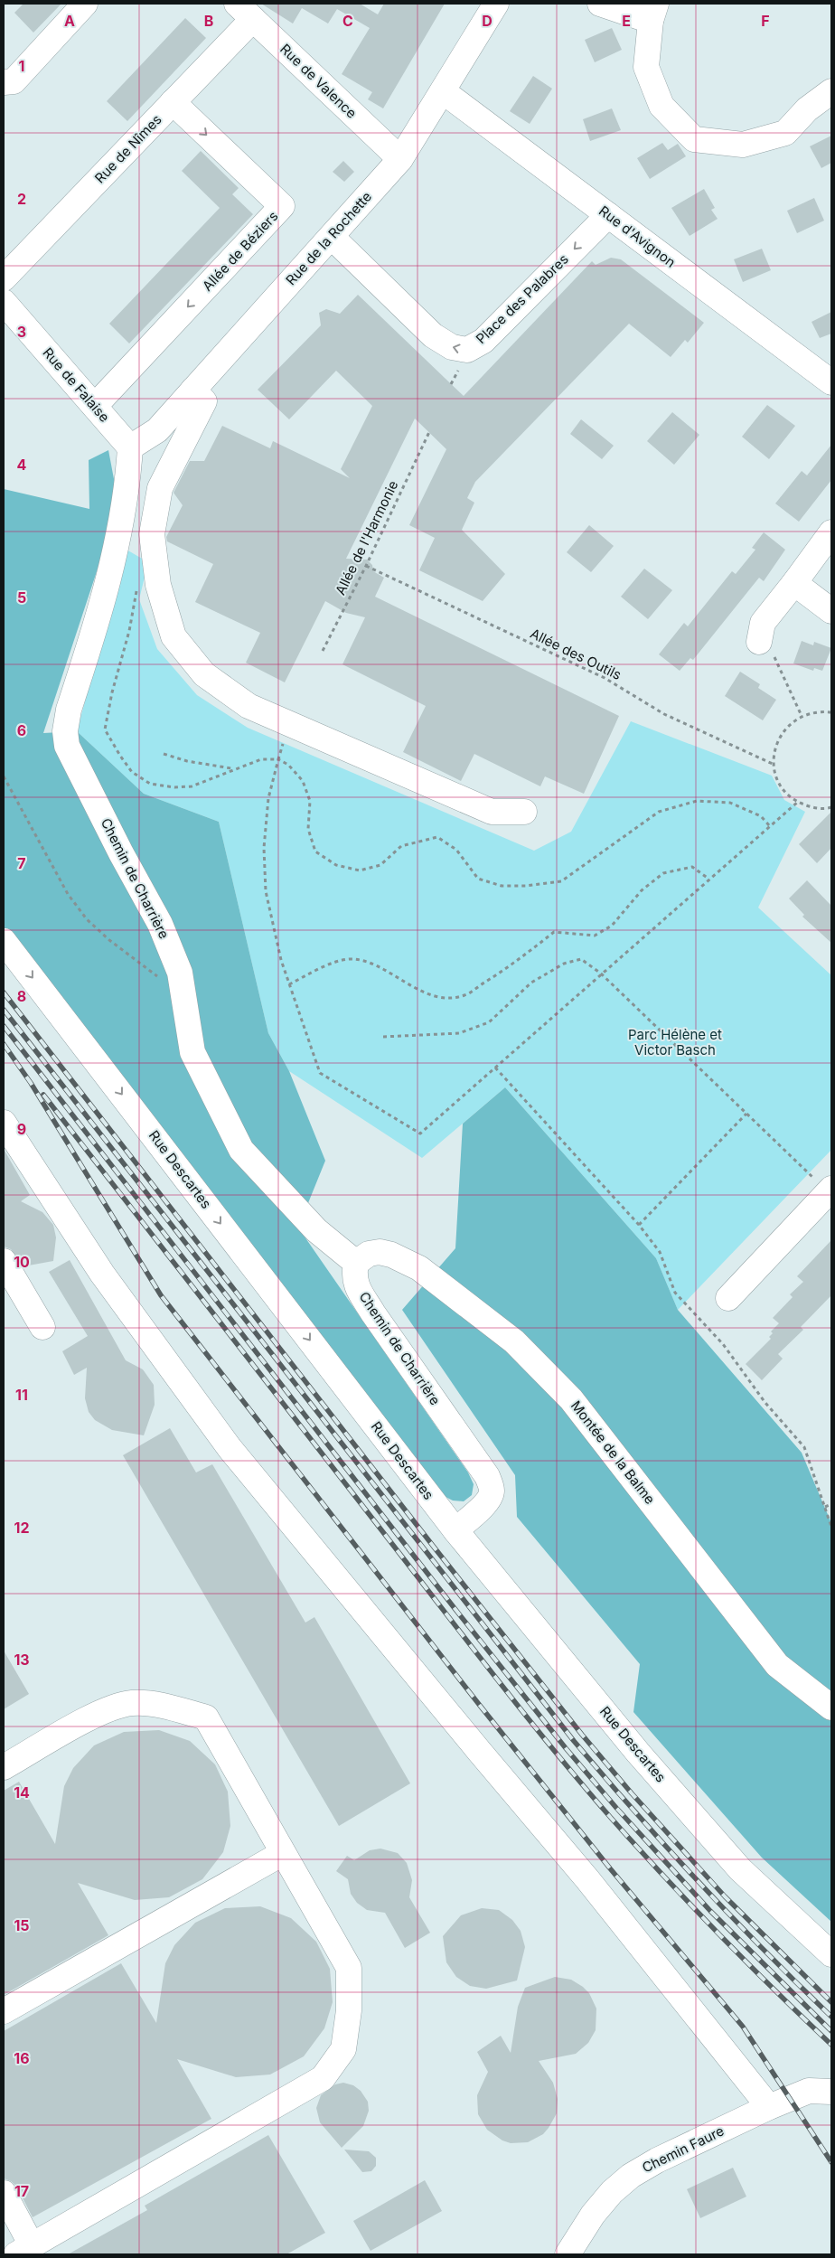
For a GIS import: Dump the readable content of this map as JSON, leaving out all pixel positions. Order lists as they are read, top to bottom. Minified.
{"streets":{"street":["Rue de Valence","Rue de Nîmes","Rue d'Avignon","Rue de la Rochette","Allée de Béziers","Place des Palabres","Rue de Falaise","Chemin de Charrière","Rue Descartes","Montée de la Balme","Chemin Faure"],"path":["Allée de l'Harmonie","Allée des Outils"]},"crossings":[["Rue de Valence","Rue de Nîmes"],["Rue de Valence","Rue de la Rochette"],["Rue de Nîmes","Allée de Béziers"],["Rue d'Avignon","Rue de la Rochette"],["Rue d'Avignon","Place des Palabres"],["Rue de la Rochette","Place des Palabres"],["Rue de la Rochette","Rue de Falaise"],["Rue de la Rochette","Chemin de Charrière"],["Allée de Béziers","Rue de Falaise"],["Rue de Falaise","Chemin de Charrière"],["Allée de l'Harmonie","Allée des Outils"],["Chemin de Charrière","Rue Descartes"],["Chemin de Charrière","Montée de la Balme"]],"parks":["Parc Hélène et Victor Basch"],"grid":{"columns":["A","B","C","D","E","F"],"rows":["1","2","3","4","5","6","7","8","9","10","11","12","13","14","15","16","17"]}}
